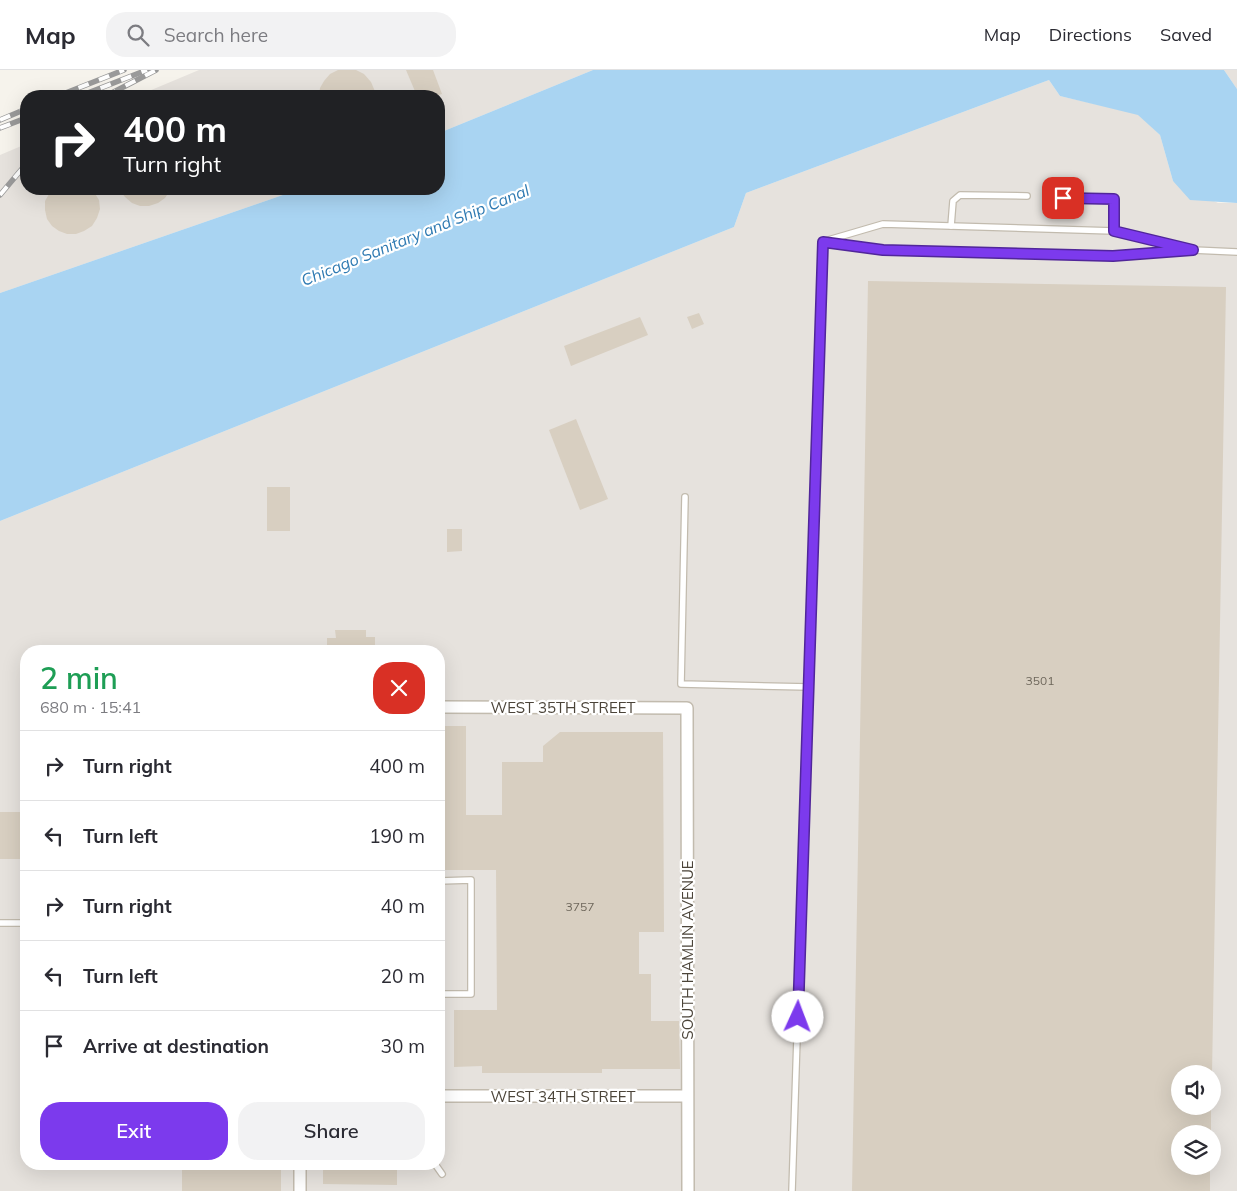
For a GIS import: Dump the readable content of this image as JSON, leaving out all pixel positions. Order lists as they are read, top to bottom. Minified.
{"streets":{"street":["WEST 35TH STREET","SOUTH HAMLIN AVENUE","WEST 34TH STREET"]},"crossings":[["WEST 35TH STREET","SOUTH HAMLIN AVENUE"],["SOUTH HAMLIN AVENUE","WEST 34TH STREET"]],"water":["Chicago Sanitary and Ship Canal"],"house_numbers":["3501","3757"],"page":{"header":"Map","search":"Search here","nav":["Map","Directions","Saved"],"turn":["400 m","Turn right"],"heading":["2 min","680 m · 15:41"],"list":[{"name":"Turn right","value":"400 m"},{"name":"Turn left","value":"190 m"},{"name":"Turn right","value":"40 m"},{"name":"Turn left","value":"20 m"},{"name":"Arrive at destination","value":"30 m"}],"buttons":["Exit","Share"]}}
